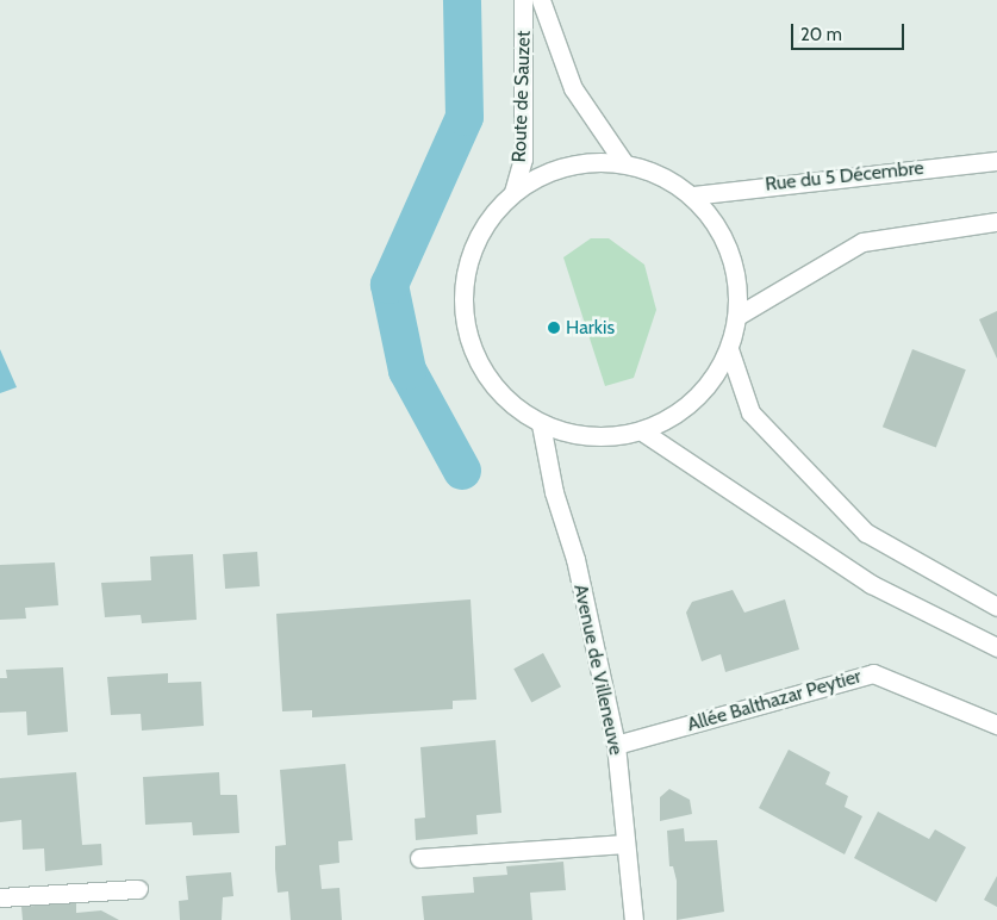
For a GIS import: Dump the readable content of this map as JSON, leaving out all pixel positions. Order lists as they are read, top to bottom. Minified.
{"streets":{"main road":["Route de Sauzet","Rue du 5 Décembre","Avenue de Villeneuve","Allée Balthazar Peytier"]},"crossings":[["Avenue de Villeneuve","Allée Balthazar Peytier"]],"places":["Harkis"],"scale_bar":"20 m"}
